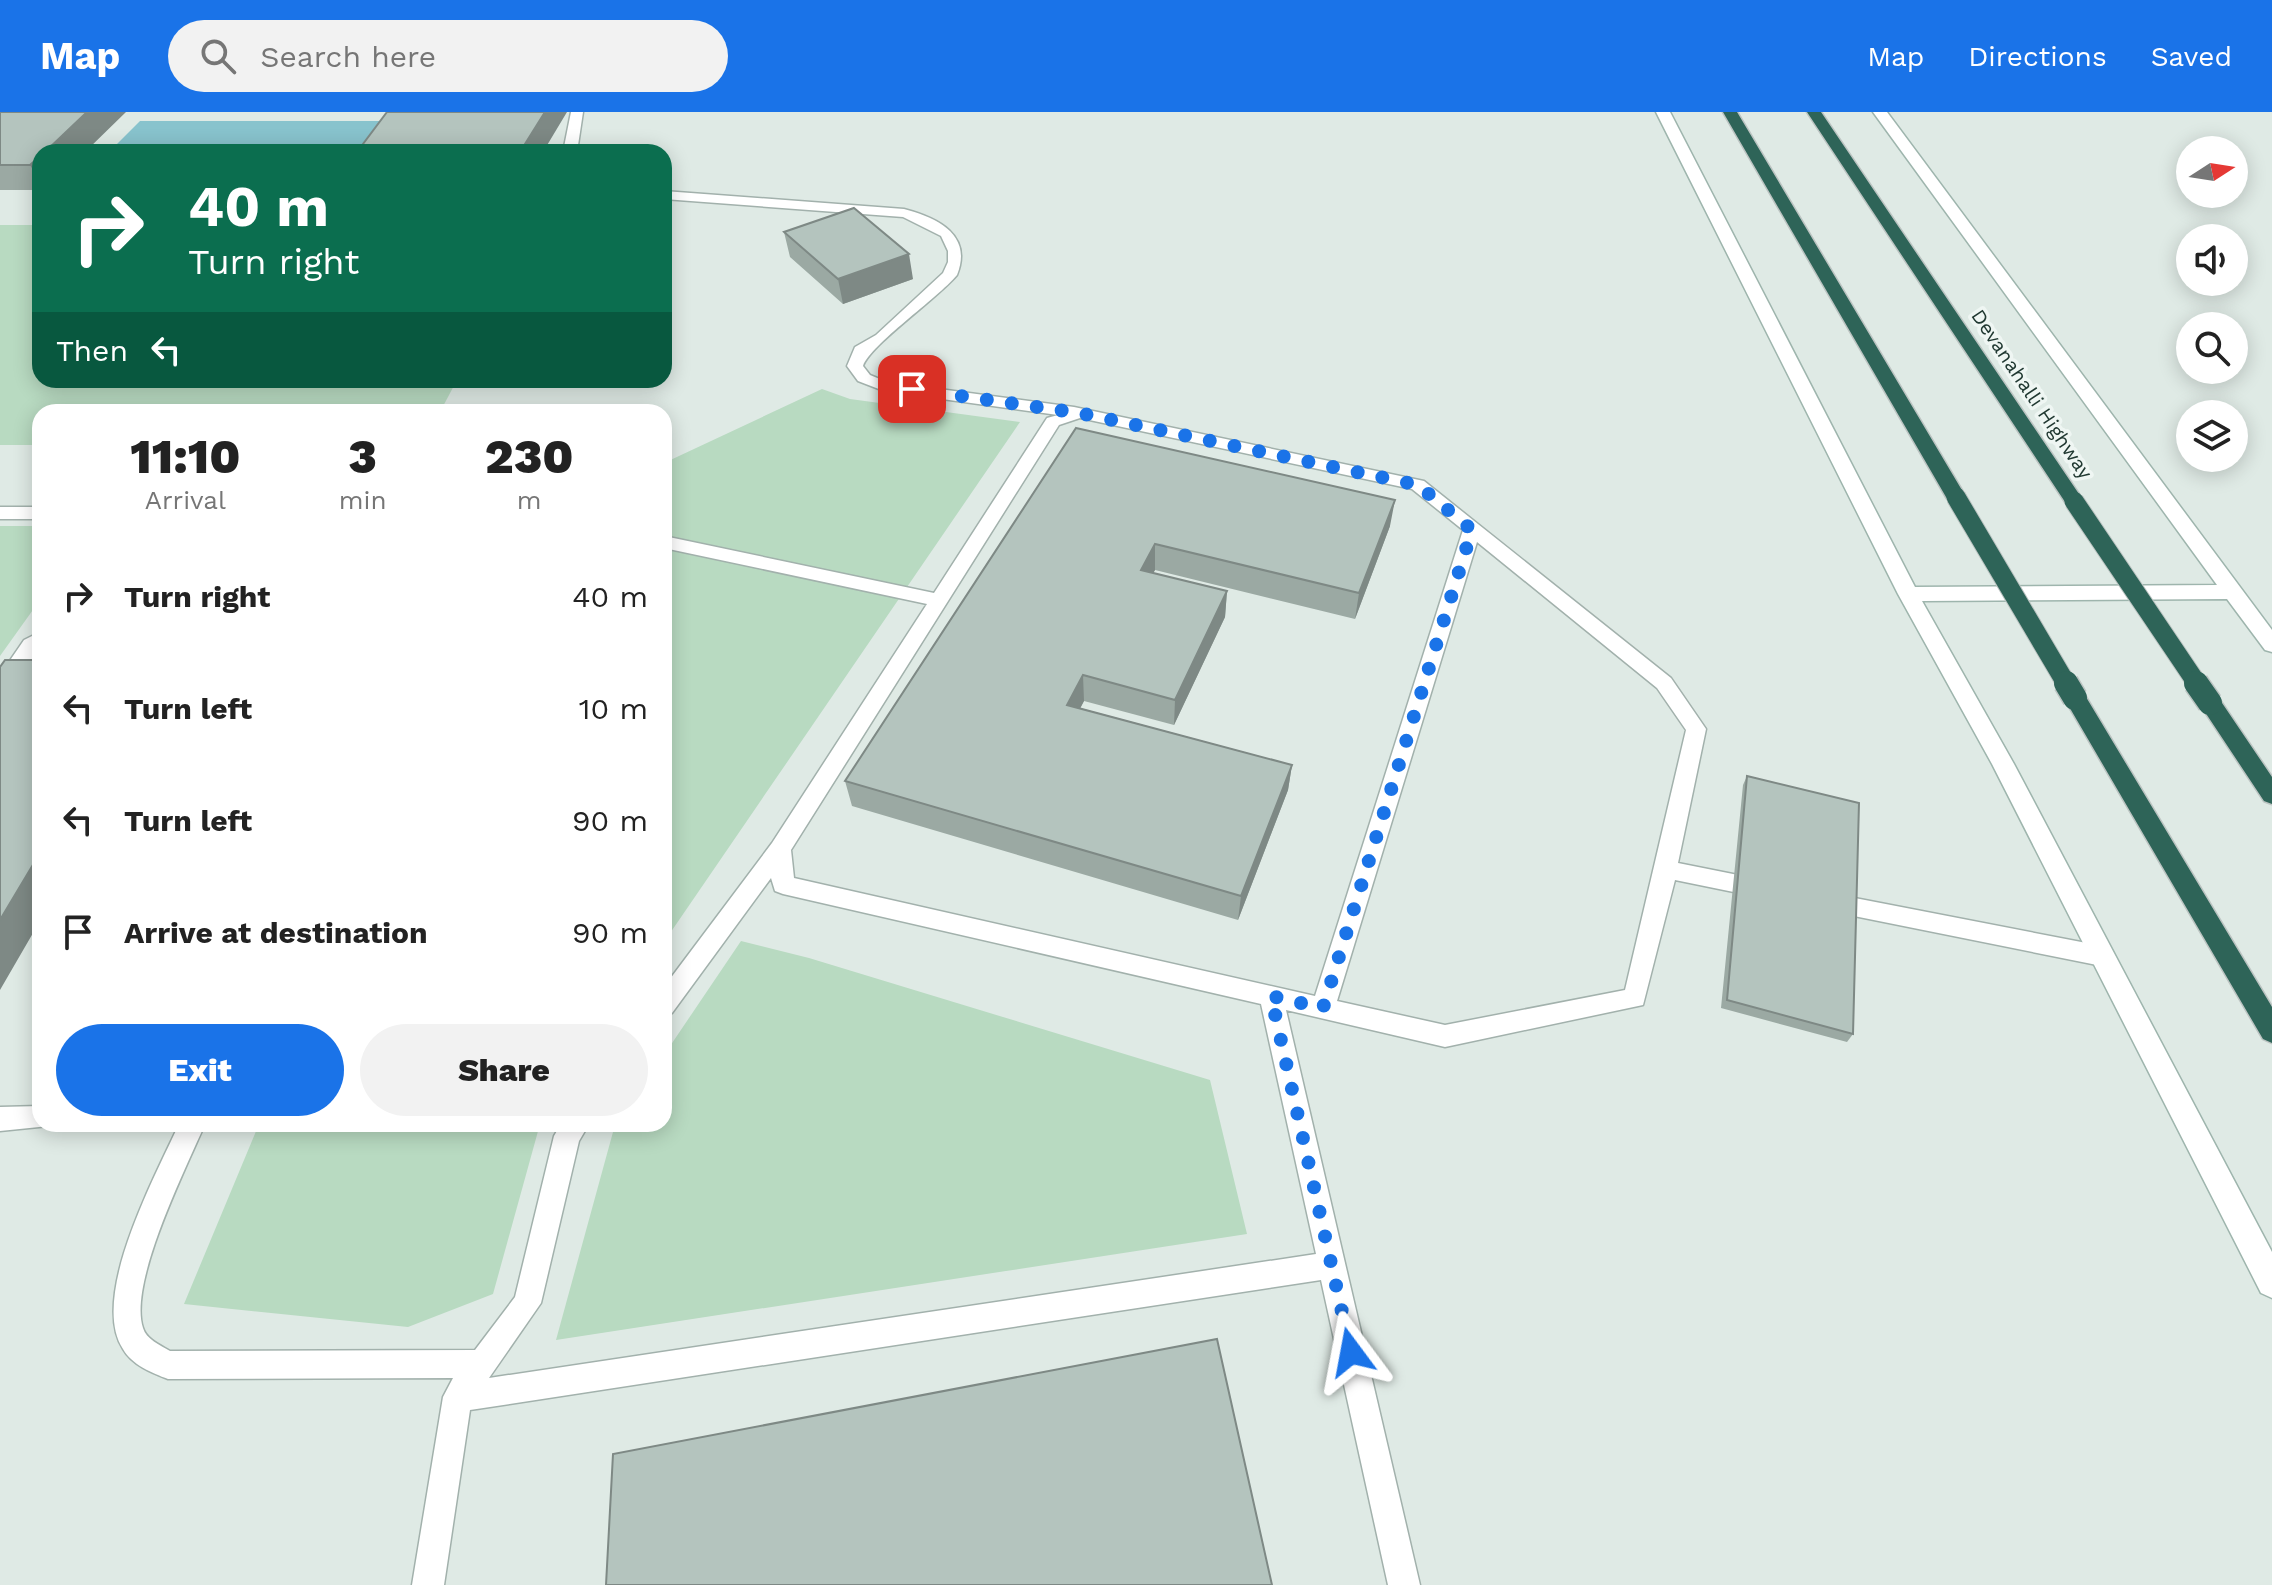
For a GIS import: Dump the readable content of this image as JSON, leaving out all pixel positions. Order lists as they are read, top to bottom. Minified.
{"streets":{"highway":["Devanahalli Highway"]},"north":"right","page":{"header":"Map","search":"Search here","nav":["Map","Directions","Saved"],"turn":["40 m","Turn right"],"then":"Then","eta":["11:10","Arrival","3","min","230","m"],"list":[{"name":"Turn right","value":"40 m"},{"name":"Turn left","value":"10 m"},{"name":"Turn left","value":"90 m"},{"name":"Arrive at destination","value":"90 m"}],"buttons":["Exit","Share"]}}
